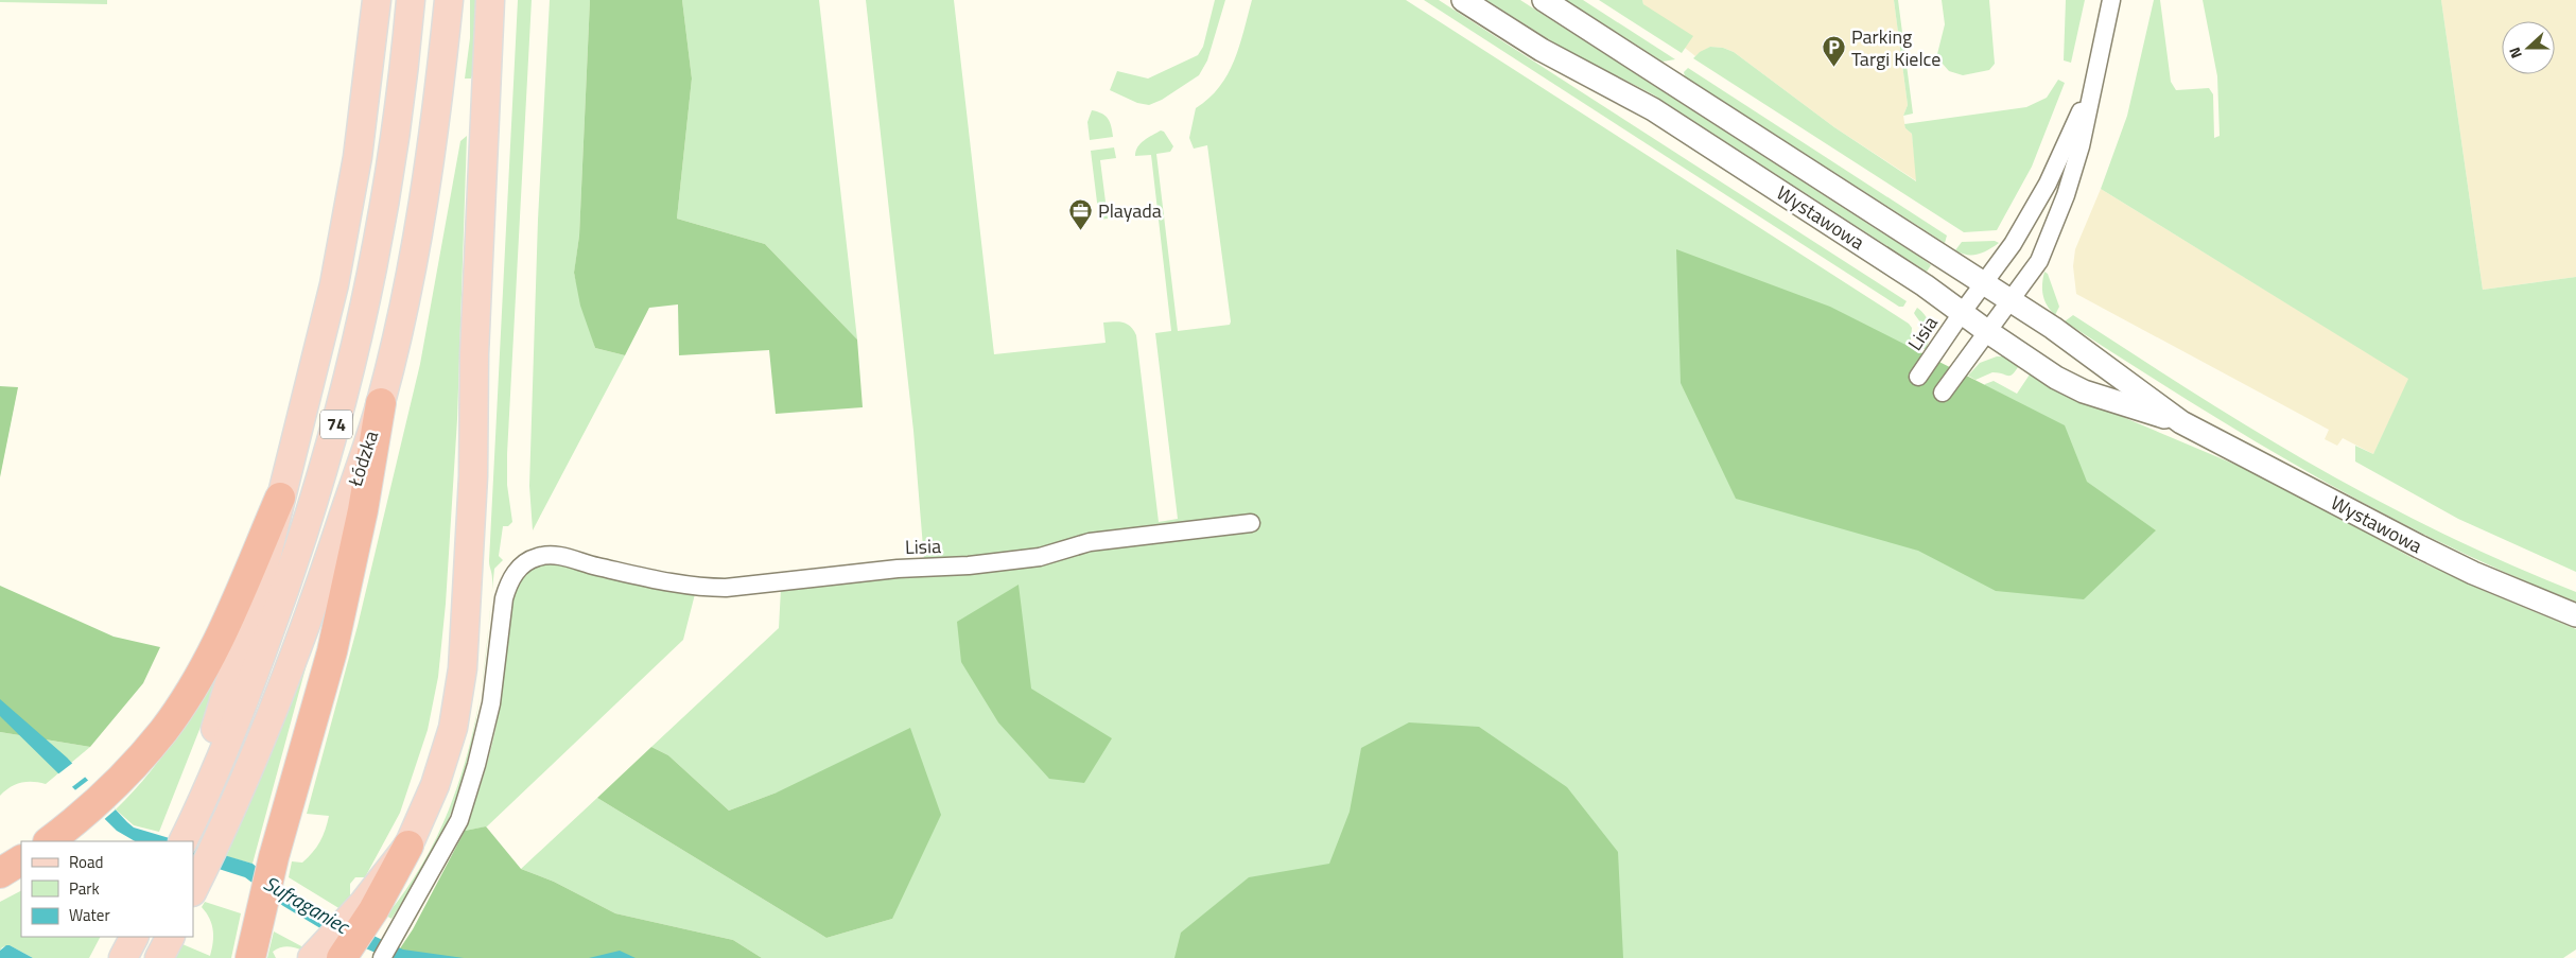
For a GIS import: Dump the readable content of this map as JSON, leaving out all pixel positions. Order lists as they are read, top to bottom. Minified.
{"streets":{"main road":["74","Łódzka"],"street":["Wystawowa","Lisia"]},"crossings":[["Wystawowa","Lisia"],["74","Łódzka"]],"water":["Sufraganiec"],"places":{"parking":["Parking Targi Kielce"],"office":["Playada"]},"legend":["Road","Park","Water"],"north":"left"}
